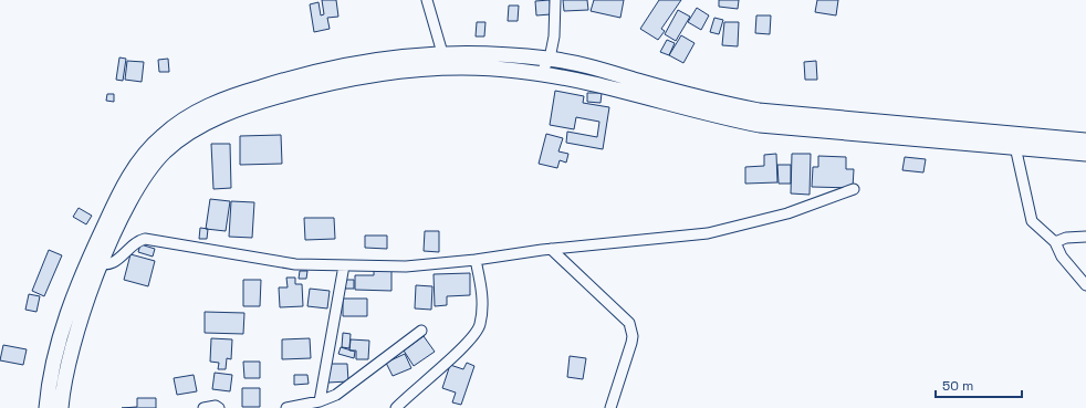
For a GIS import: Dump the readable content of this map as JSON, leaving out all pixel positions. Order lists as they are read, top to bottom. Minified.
{"scale_bar":"50 m"}
